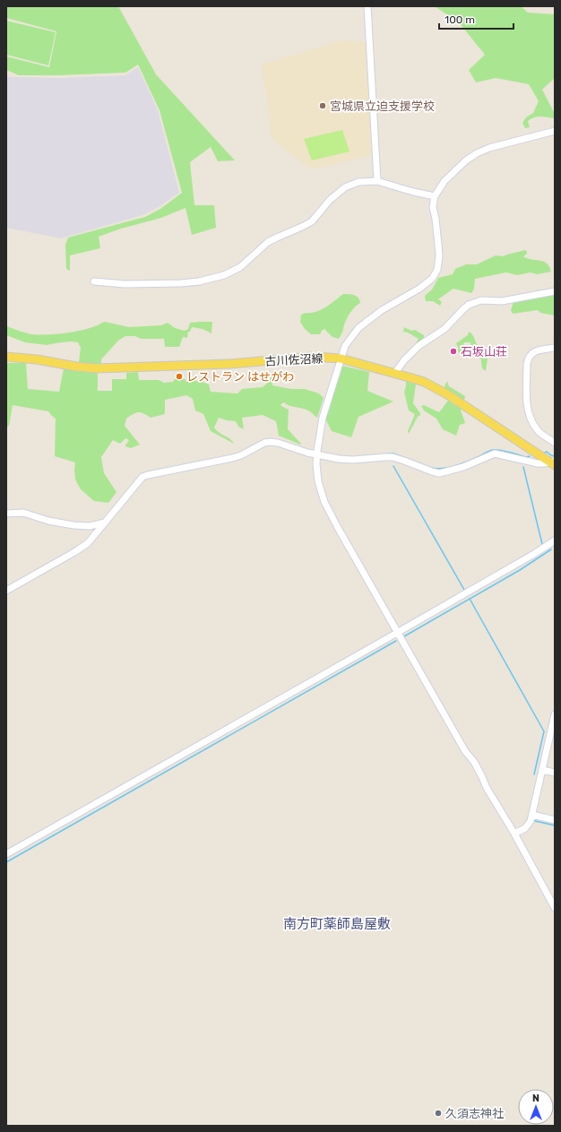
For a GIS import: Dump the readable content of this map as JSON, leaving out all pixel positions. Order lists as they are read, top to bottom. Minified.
{"streets":{"main road":["古川佐沼線"]},"districts":["南方町薬師島屋敷"],"places":["宮城県立迫支援学校","石坂山荘","レストラン はせがわ","久須志神社"],"scale_bar":"100 m","north":"top"}
